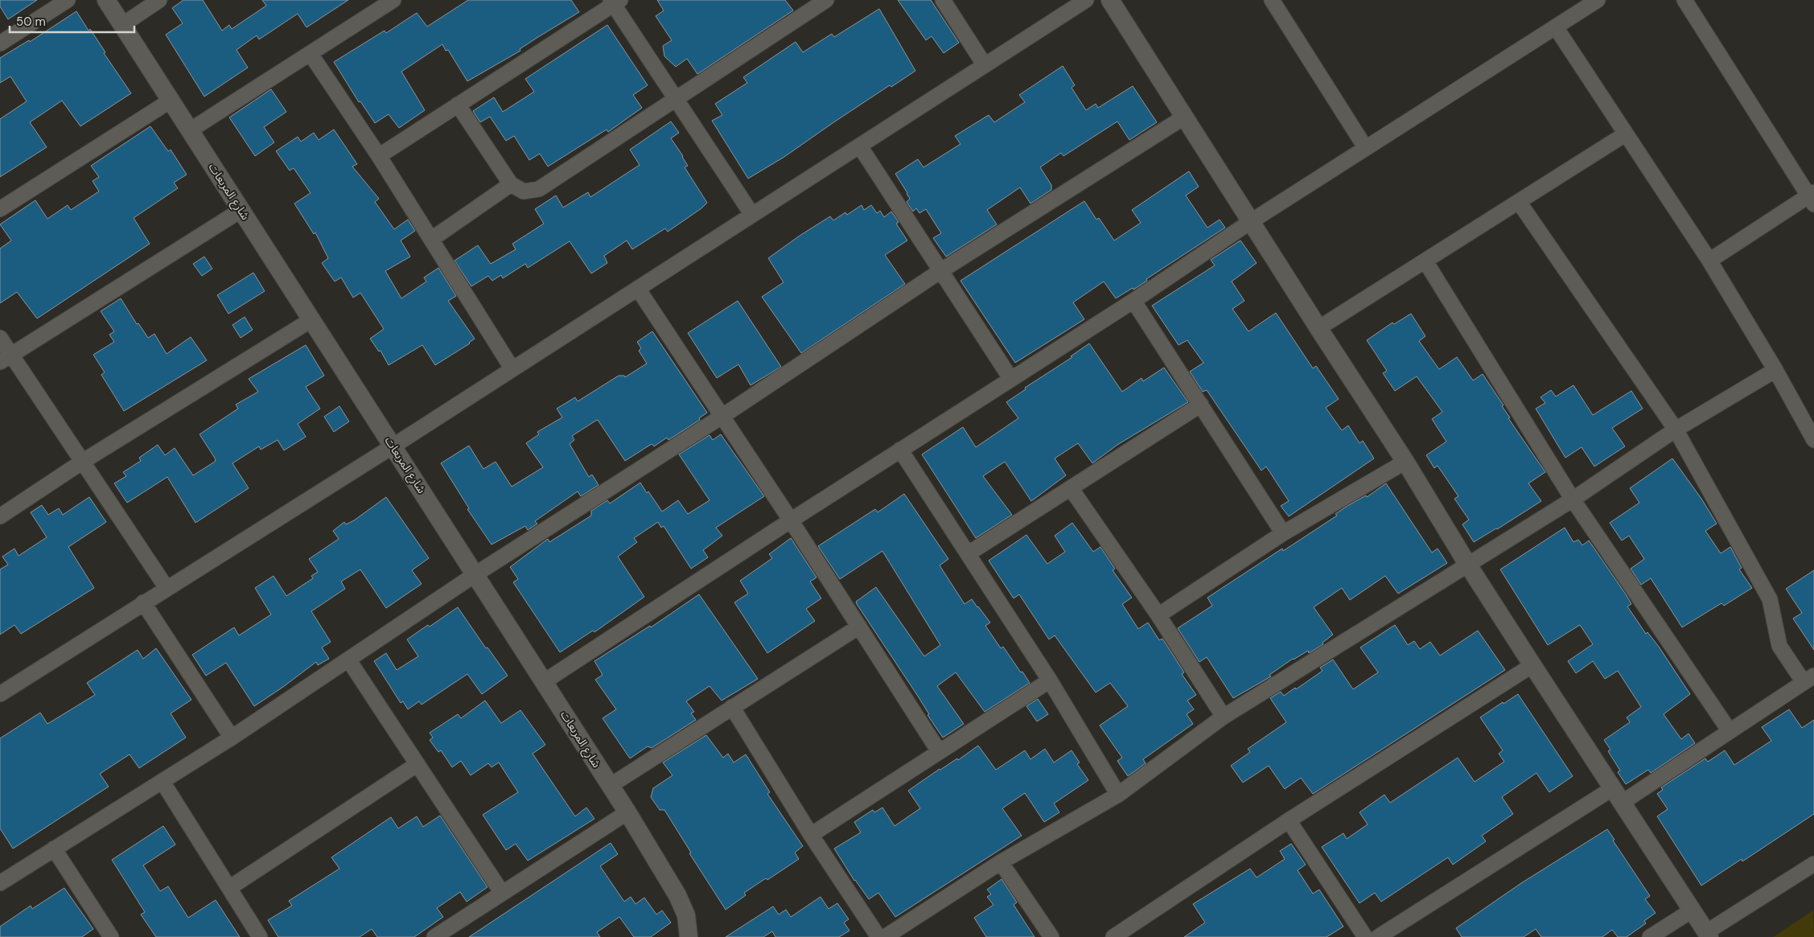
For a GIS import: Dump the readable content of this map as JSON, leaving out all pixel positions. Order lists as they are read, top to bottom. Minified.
{"streets":{"street":["شارع المربعات"]},"scale_bar":"50 m"}
